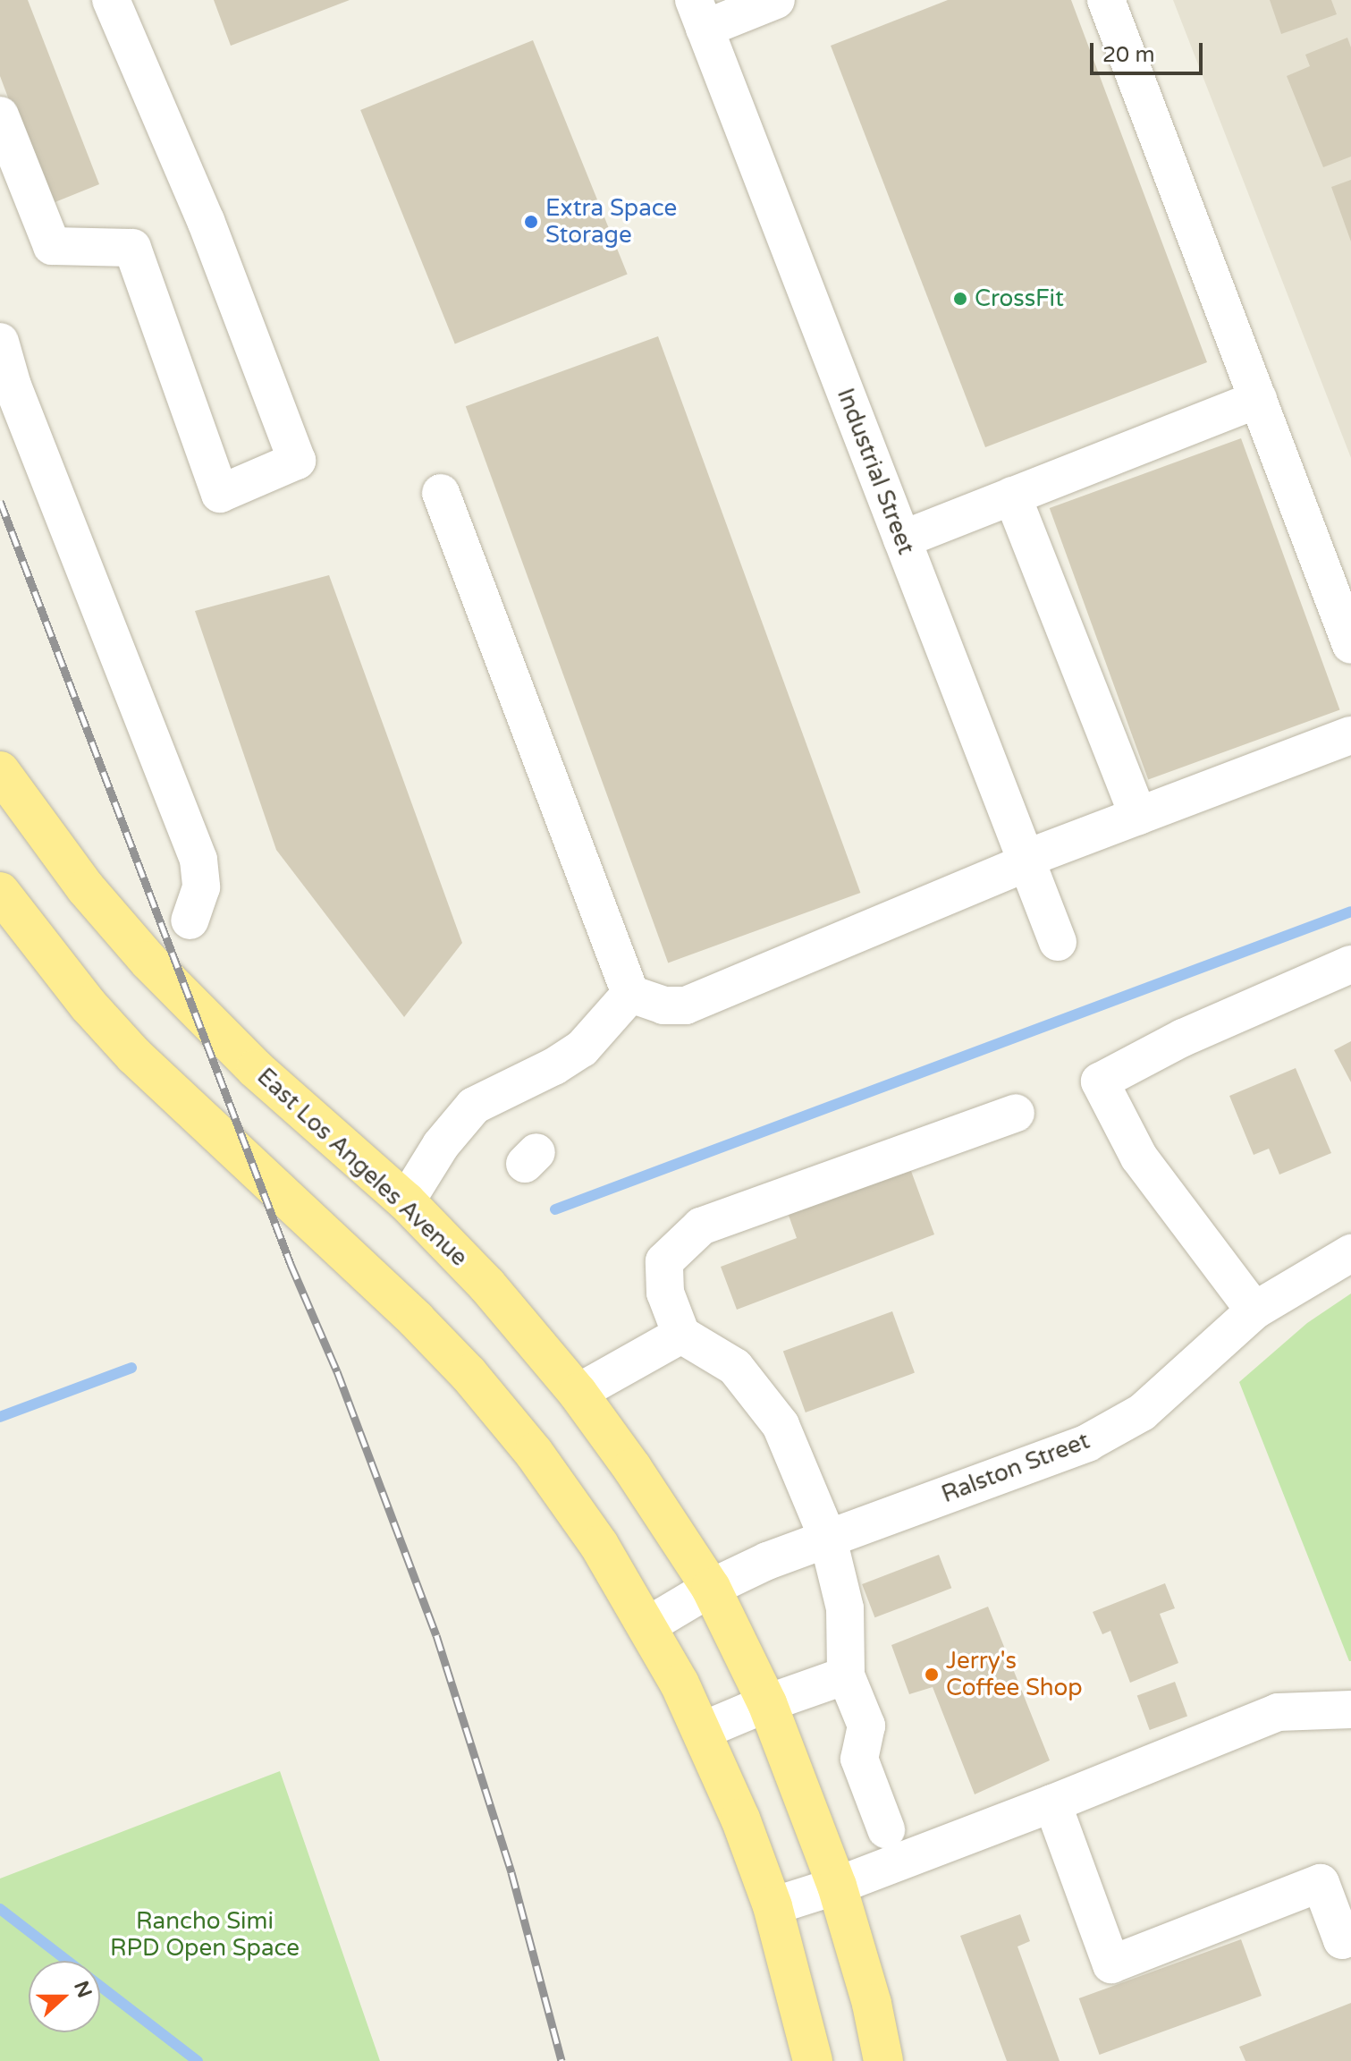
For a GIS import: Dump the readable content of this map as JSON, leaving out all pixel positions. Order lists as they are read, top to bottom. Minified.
{"streets":{"main road":["East Los Angeles Avenue"],"street":["Industrial Street","Ralston Street"]},"crossings":[["East Los Angeles Avenue","Ralston Street"]],"parks":["Rancho Simi RPD Open Space"],"places":["Extra Space Storage","CrossFit","Jerry's Coffee Shop"],"scale_bar":"20 m","north":"right"}
